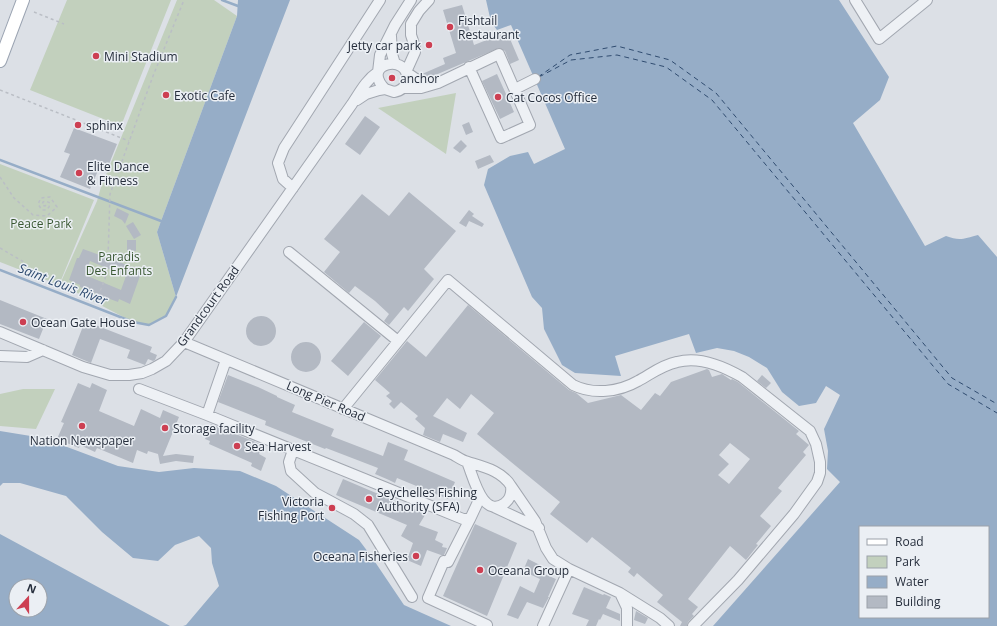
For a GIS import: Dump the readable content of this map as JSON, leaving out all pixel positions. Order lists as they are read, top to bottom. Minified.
{"streets":{"street":["Grandcourt Road","Long Pier Road"]},"crossings":[["Grandcourt Road","Long Pier Road"]],"water":["Saint Louis River"],"parks":["Peace Park","Paradis Des Enfants"],"places":["Fishtail Restaurant","Jetty car park","Mini Stadium","anchor","Exotic Cafe","Cat Cocos Office","sphinx","Elite Dance & Fitness","Ocean Gate House","Nation Newspaper","Storage facility","Sea Harvest","Seychelles Fishing Authority (SFA)","Victoria Fishing Port","Oceana Fisheries","Oceana Group"],"legend":["Road","Park","Water","Building"],"north":"top"}
